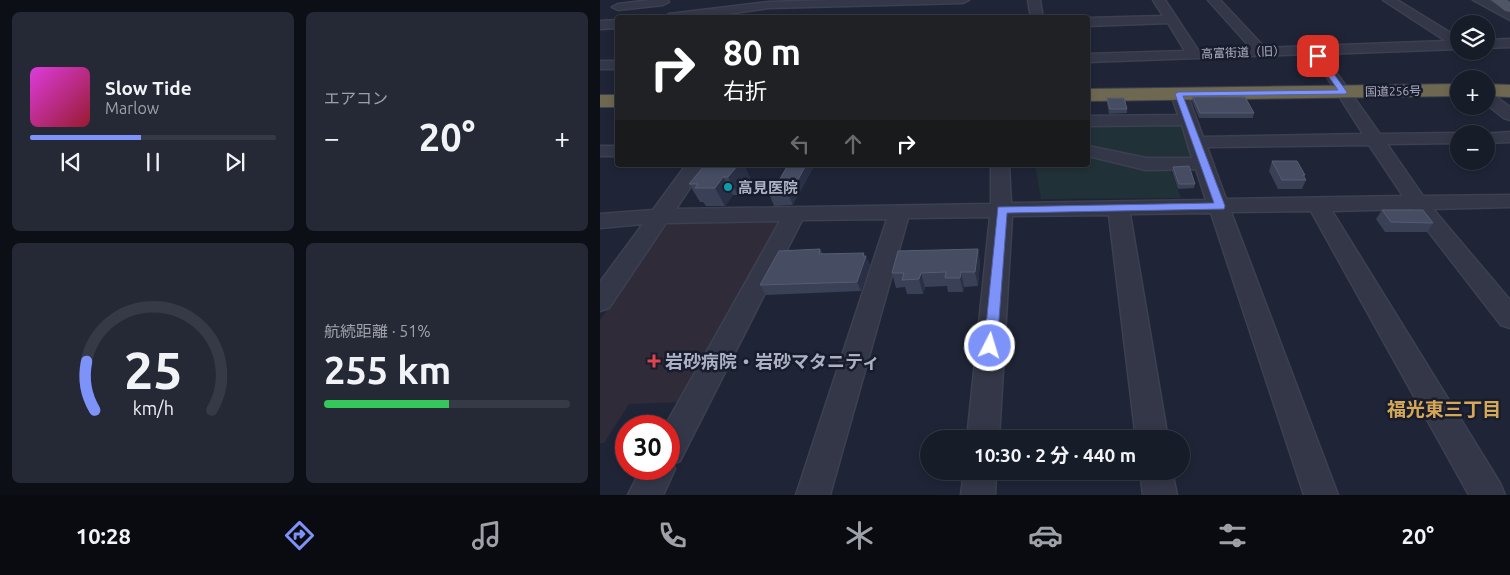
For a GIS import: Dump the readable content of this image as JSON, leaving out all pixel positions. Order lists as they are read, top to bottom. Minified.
{"streets":{"highway":["国道256号"],"street":["高富街道（旧）"]},"districts":["福光東三丁目"],"places":{"other":["高見医院"],"health":["岩砂病院・岩砂マタニティ"]},"page":{"tile":["エアコン",["航続距離 · 51%","255 km"]],"map_buttons":["+","−"],"turn":["80 m","右折"],"song":["Slow Tide","Marlow"],"heat":["−","20°","+"],"limit":"30","trip":"10:30 · 2 分 · 440 m","tabs":["10:28","20°"],"gauge":["25","km/h"]}}
